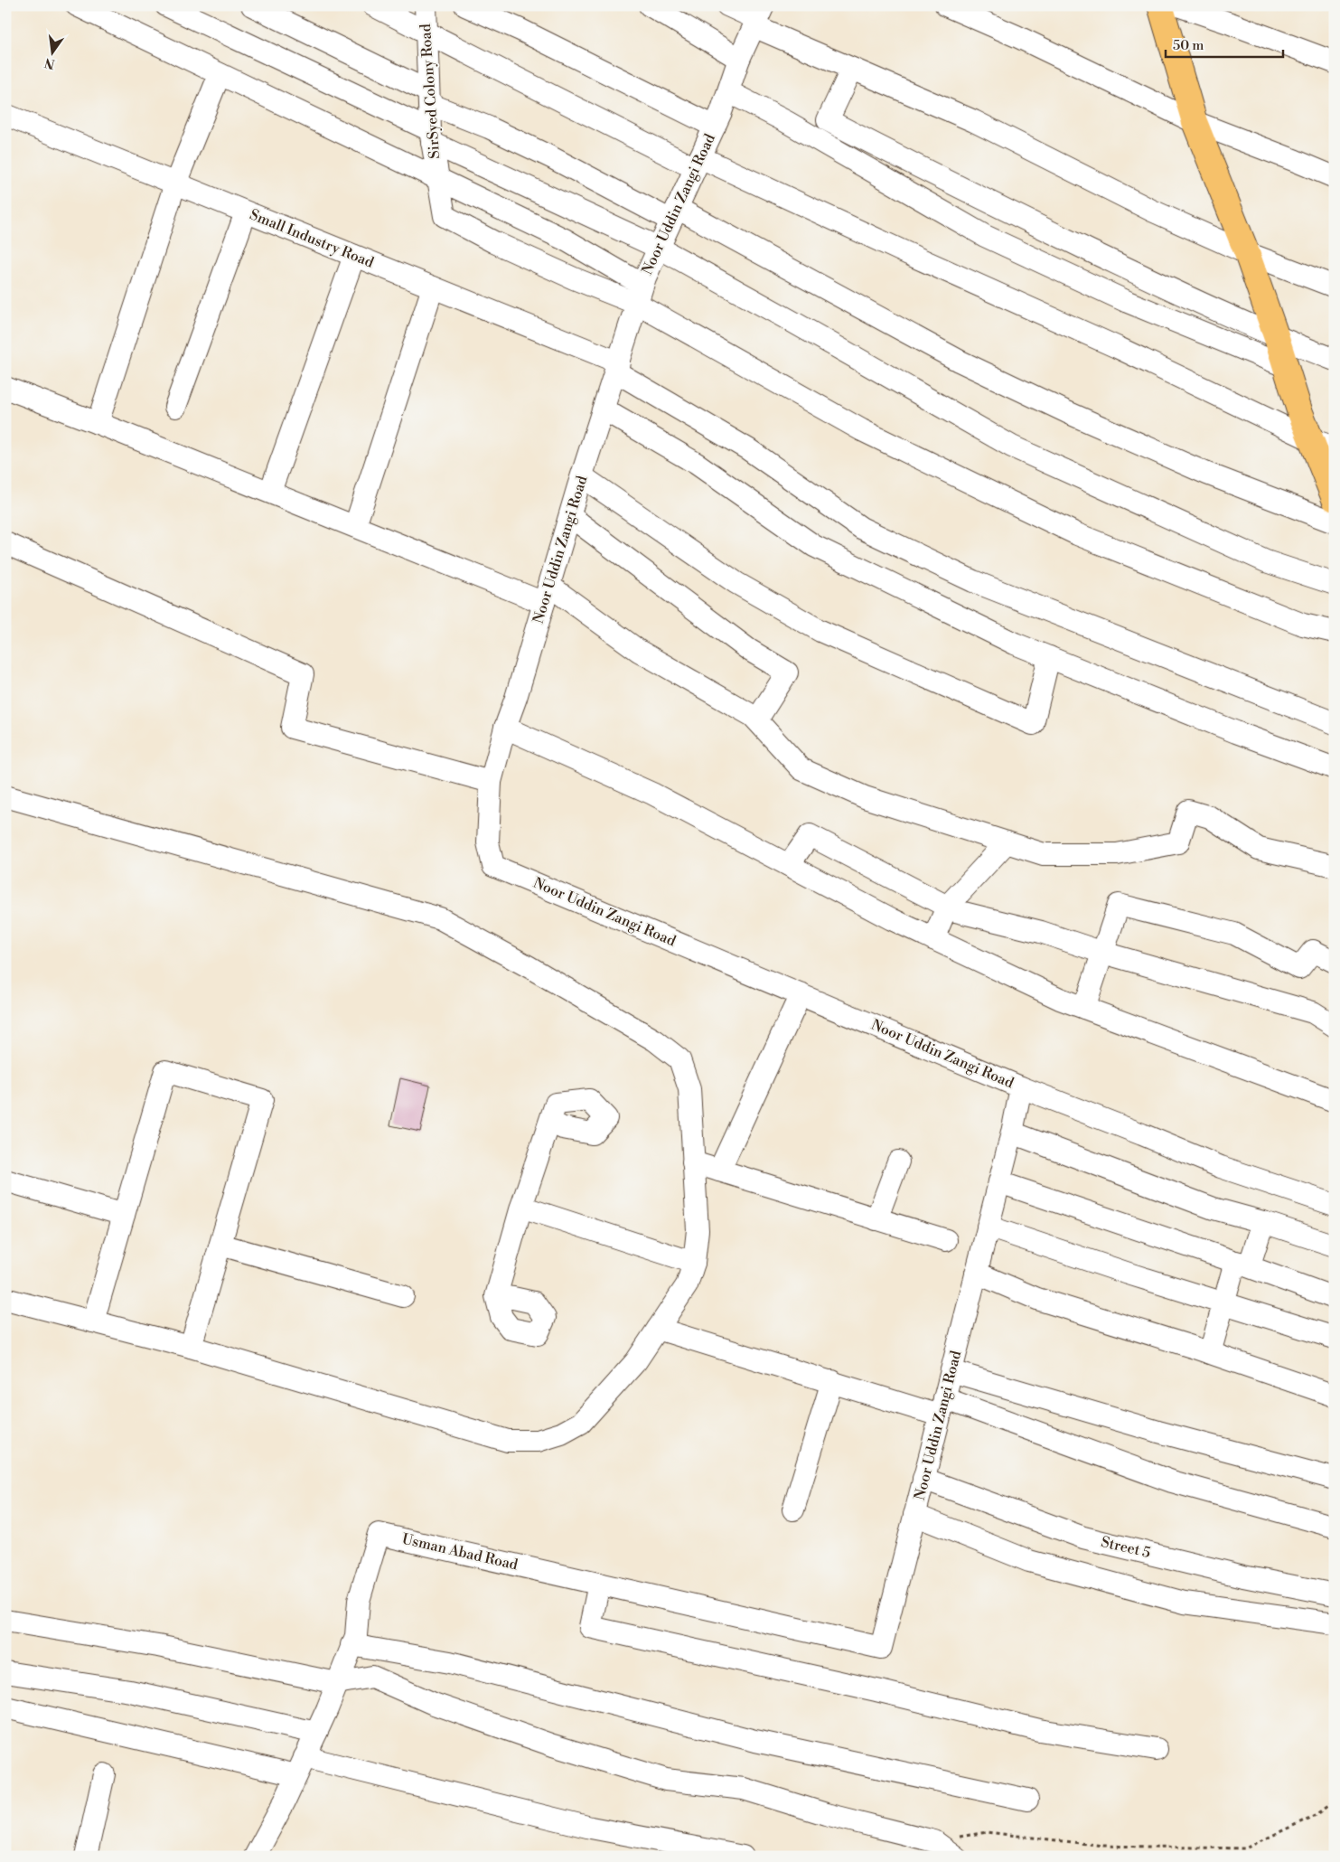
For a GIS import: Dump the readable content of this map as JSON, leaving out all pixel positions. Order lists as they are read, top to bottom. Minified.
{"streets":{"street":["SirSyed Colony Road","Noor Uddin Zangi Road","Small Industry Road","Street 5","Usman Abad Road"]},"crossings":[["SirSyed Colony Road","Noor Uddin Zangi Road"],["Noor Uddin Zangi Road","Small Industry Road"],["Noor Uddin Zangi Road","Street 5"],["Noor Uddin Zangi Road","Usman Abad Road"]],"scale_bar":"50 m","north":"bottom"}
